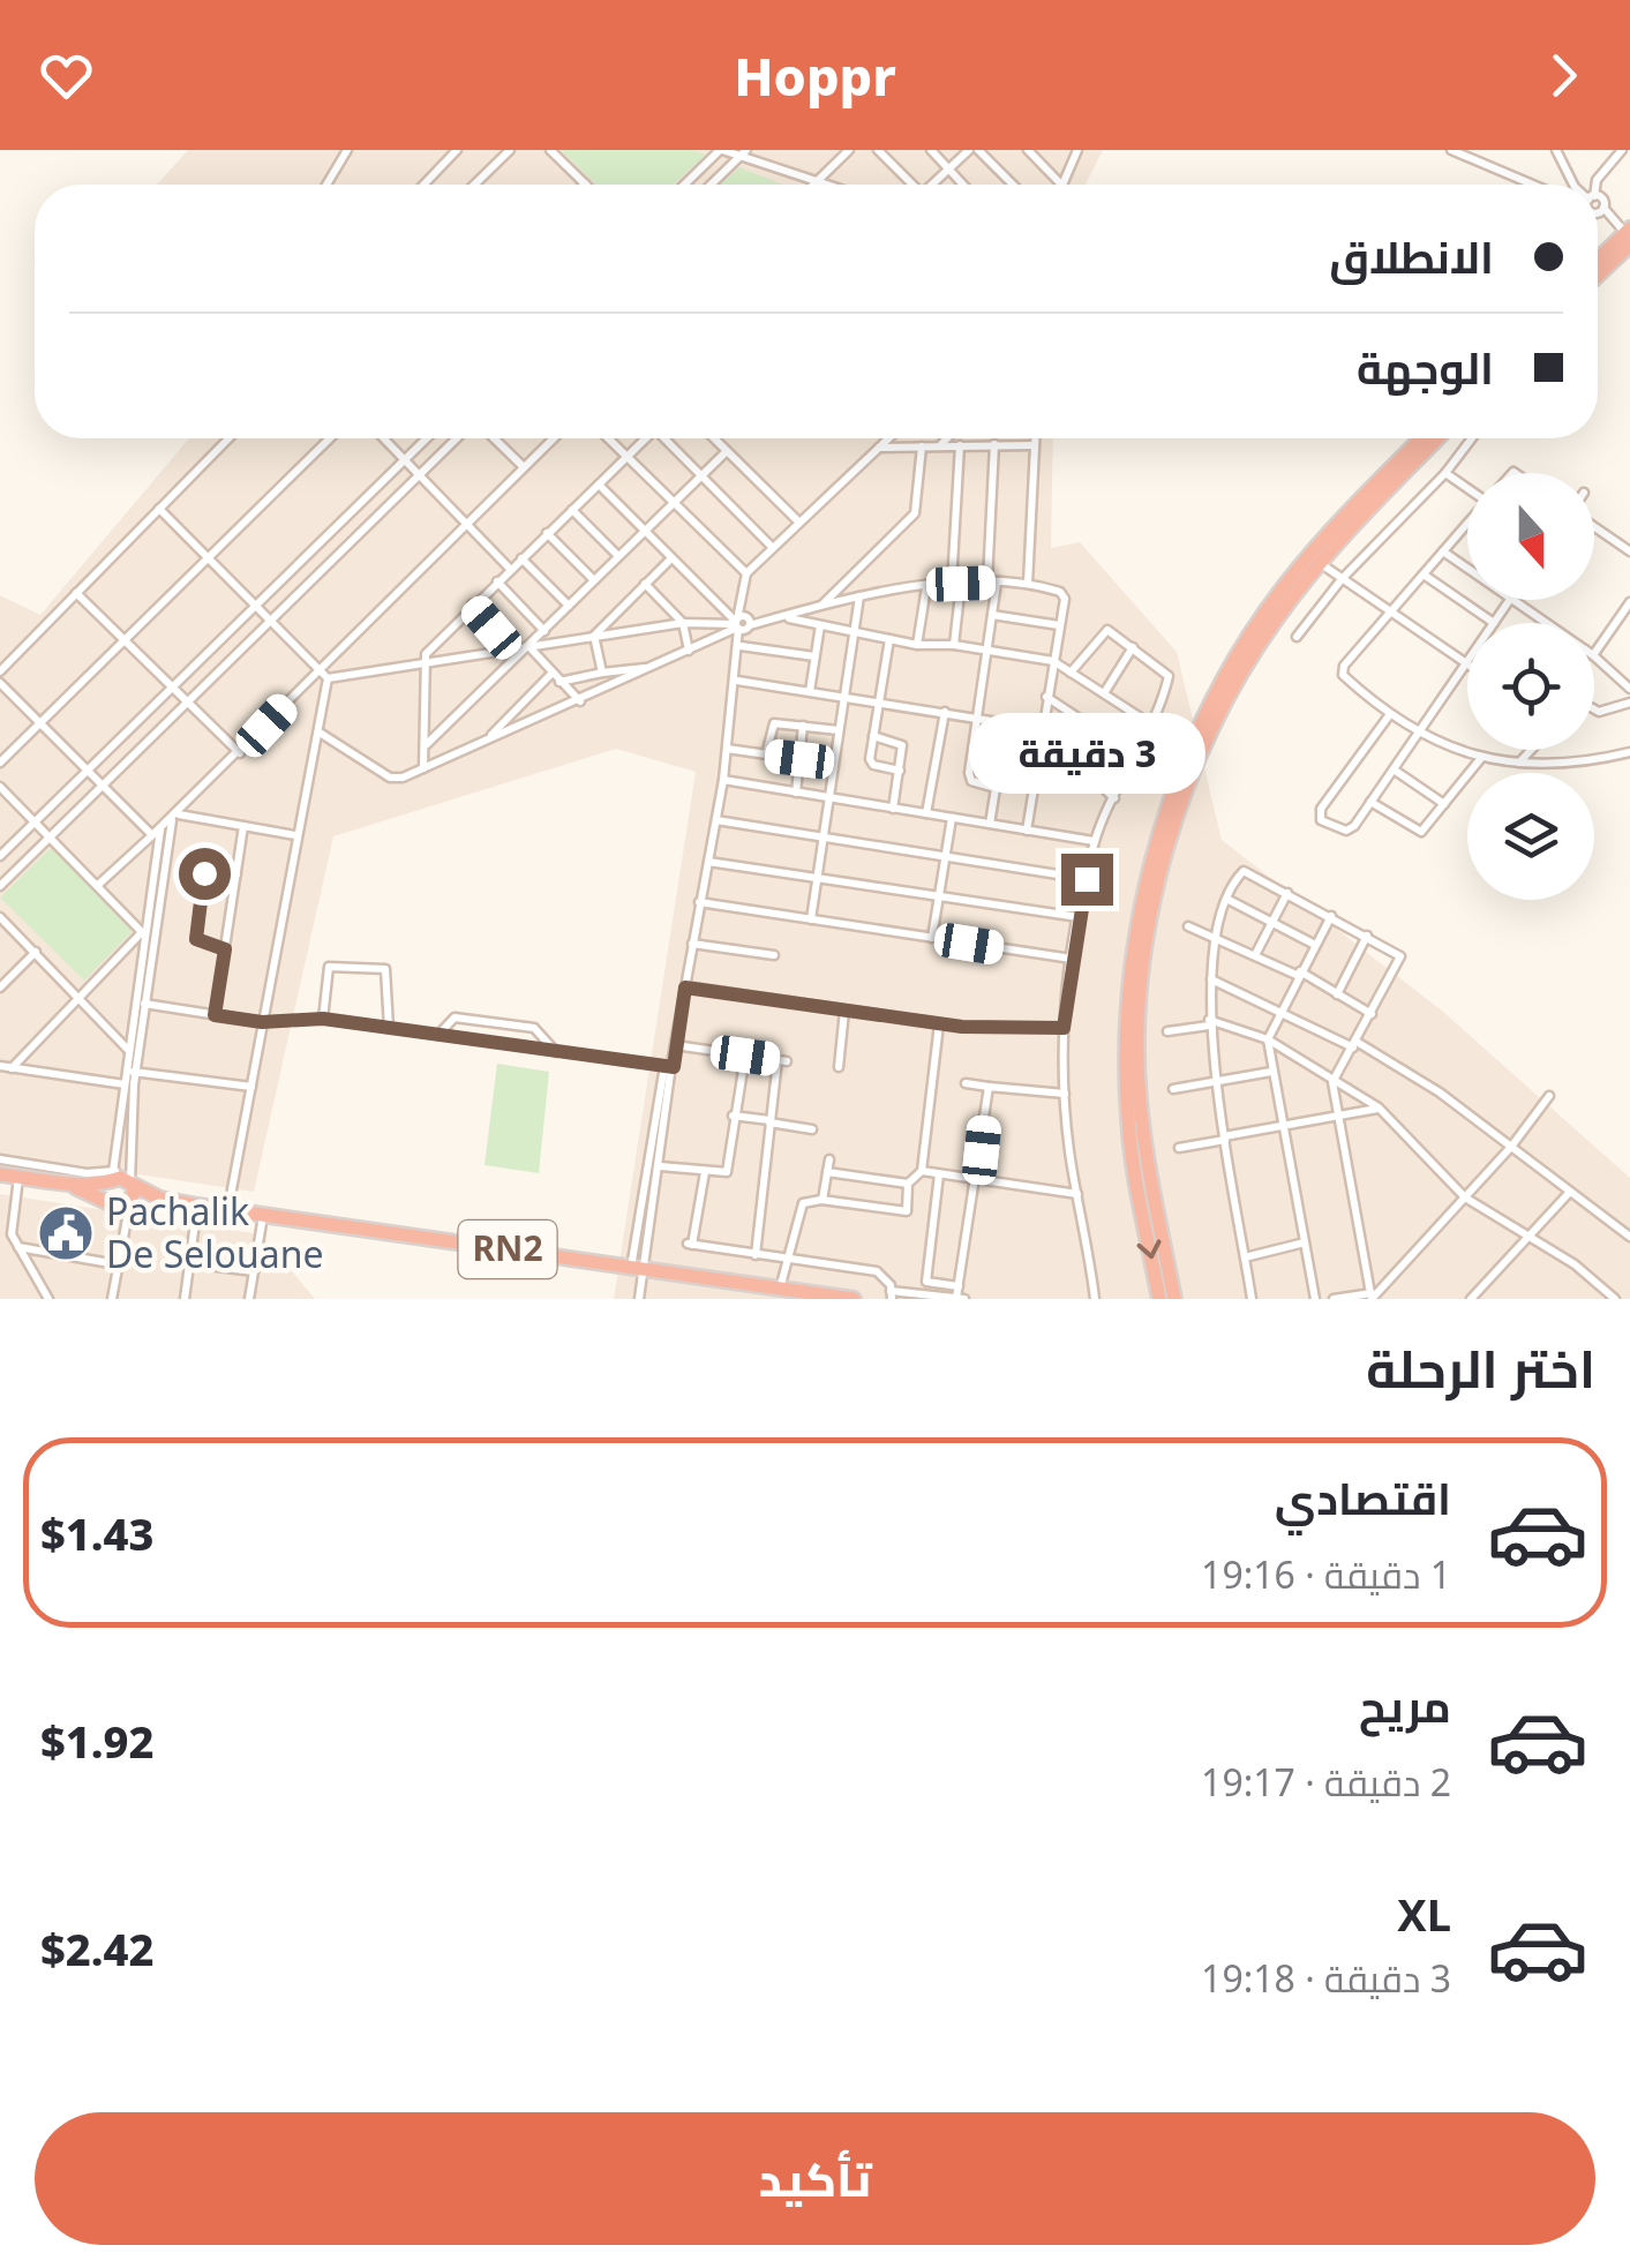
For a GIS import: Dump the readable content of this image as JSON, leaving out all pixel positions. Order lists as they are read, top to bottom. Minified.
{"streets":{"highway":["RN2"]},"places":{"public building":["Pachalik De Selouane"]},"north":"bottom","page":{"header":"Hoppr","banner":["الانطلاق","الوجهة"],"bubble":"3 دقيقة","heading":"اختر الرحلة","list":[{"name":"اقتصادي","note":"1 دقيقة · 19:16","value":"$1.43"},{"name":"مريح","note":"2 دقيقة · 19:17","value":"$1.92"},{"name":"XL","note":"3 دقيقة · 19:18","value":"$2.42"}],"buttons":"تأكيد"}}
